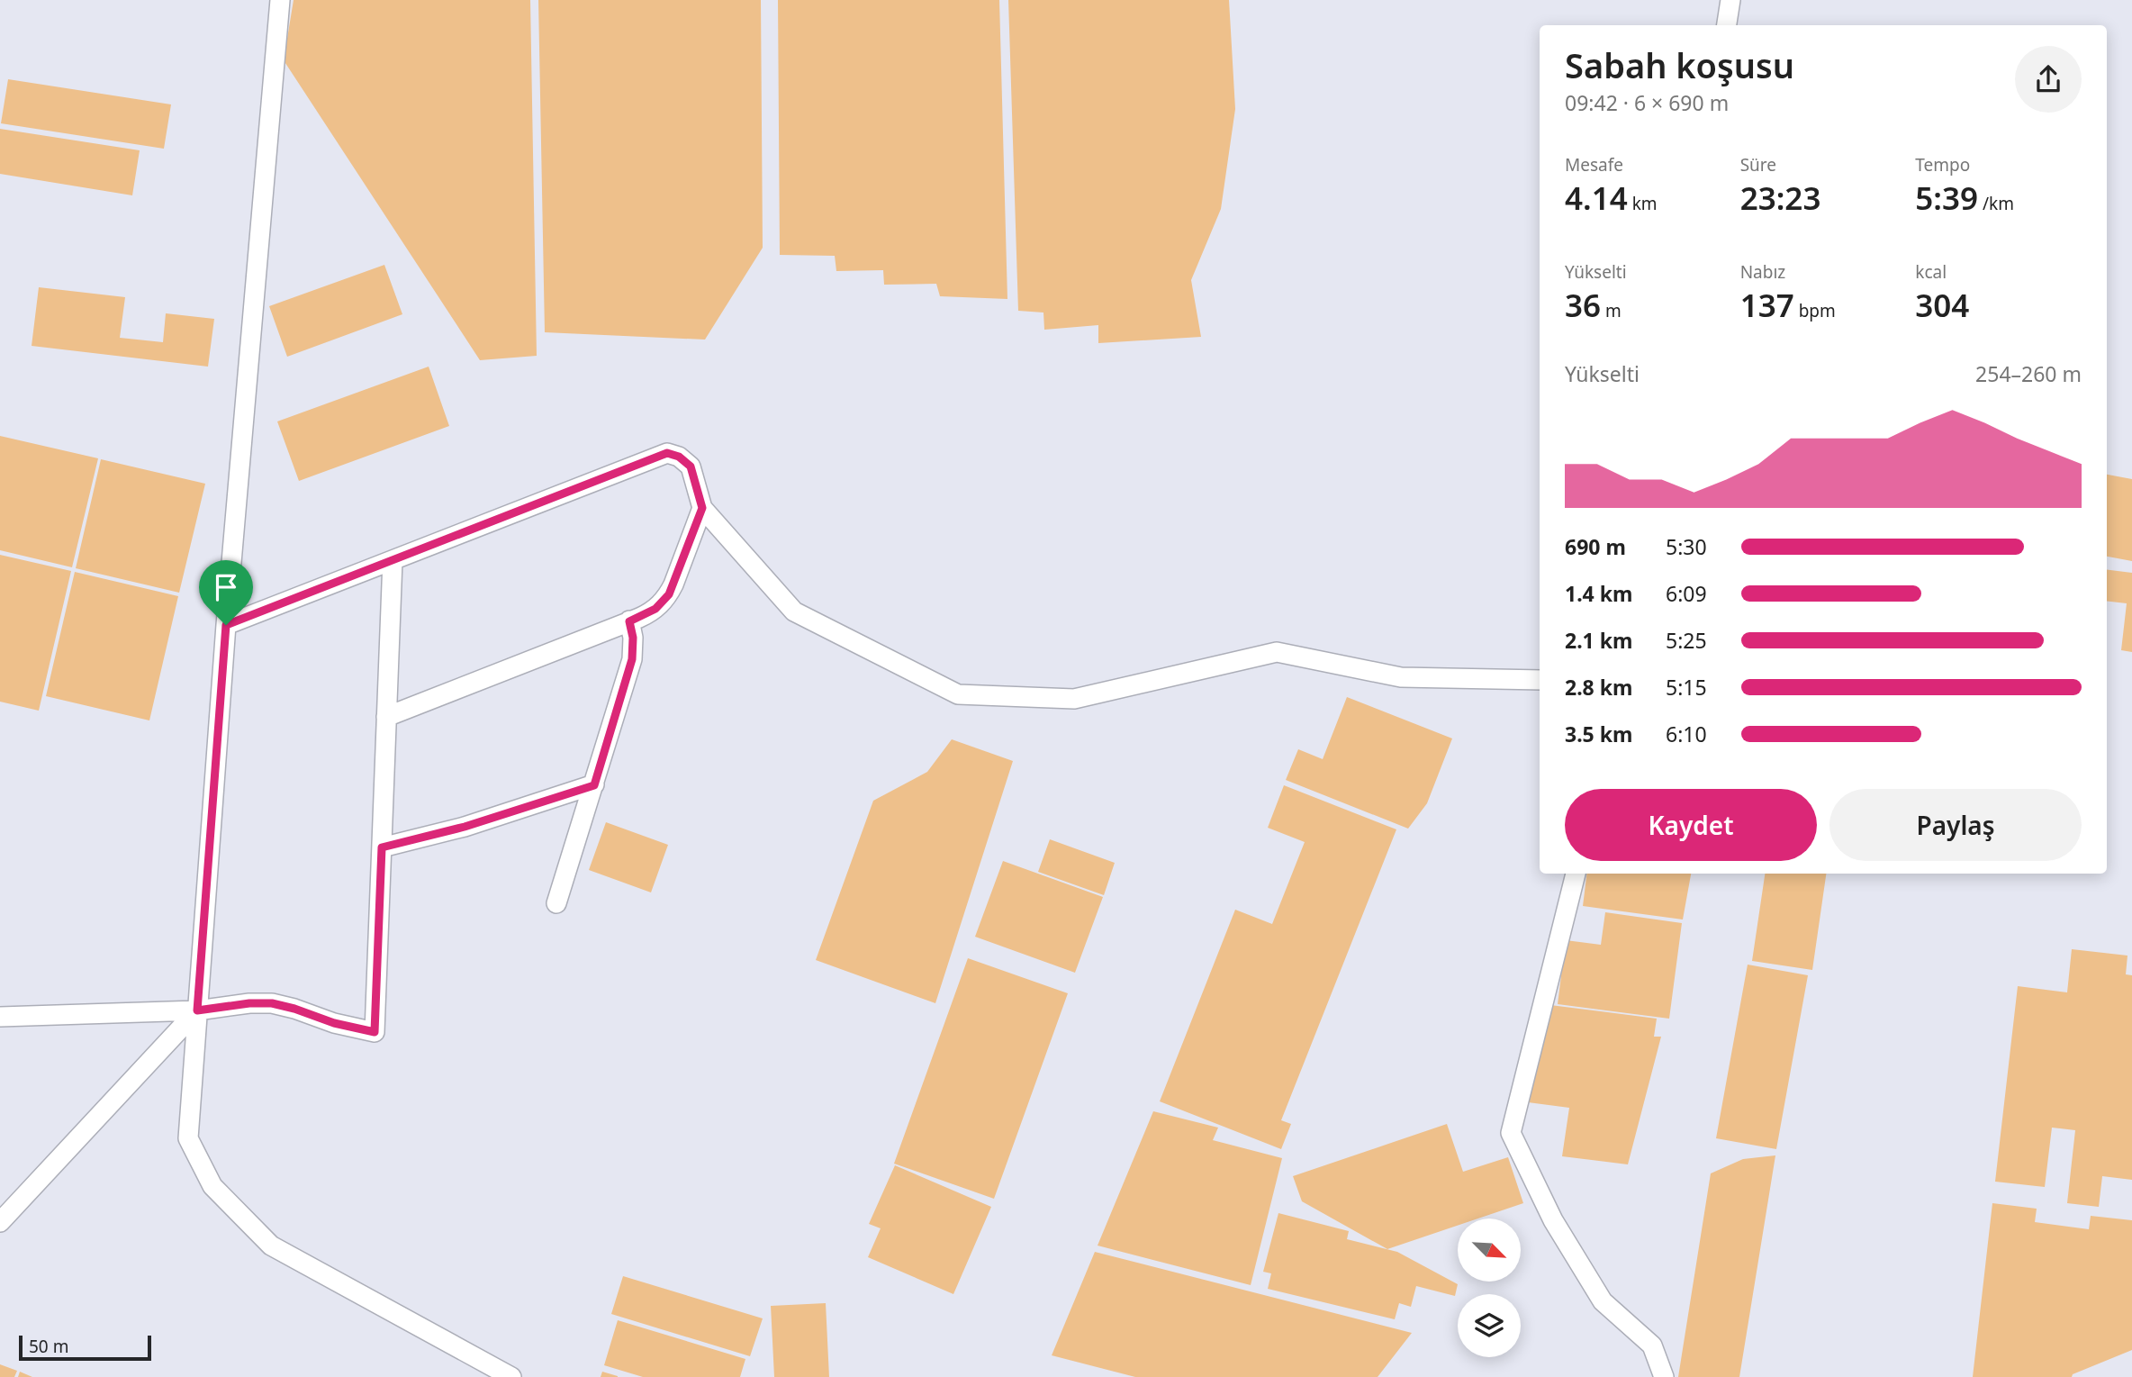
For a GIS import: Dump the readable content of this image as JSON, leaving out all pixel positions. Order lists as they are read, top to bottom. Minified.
{"scale_bar":"50 m","north":"bottom right","page":{"heading":["Sabah koşusu","09:42 · 6 × 690 m"],"stats":[["Mesafe","4.14 km"],["Süre","23:23"],["Tempo","5:39 /km"],["Yükselti","36 m"],["Nabız","137 bpm"],["kcal","304"]],"chart":["Yükselti","254–260 m"],"list":[{"name":"690 m","note":"5:30"},{"name":"1.4 km","note":"6:09"},{"name":"2.1 km","note":"5:25"},{"name":"2.8 km","note":"5:15"},{"name":"3.5 km","note":"6:10"}],"buttons":["Kaydet","Paylaş"],"scale":"50 m"}}
